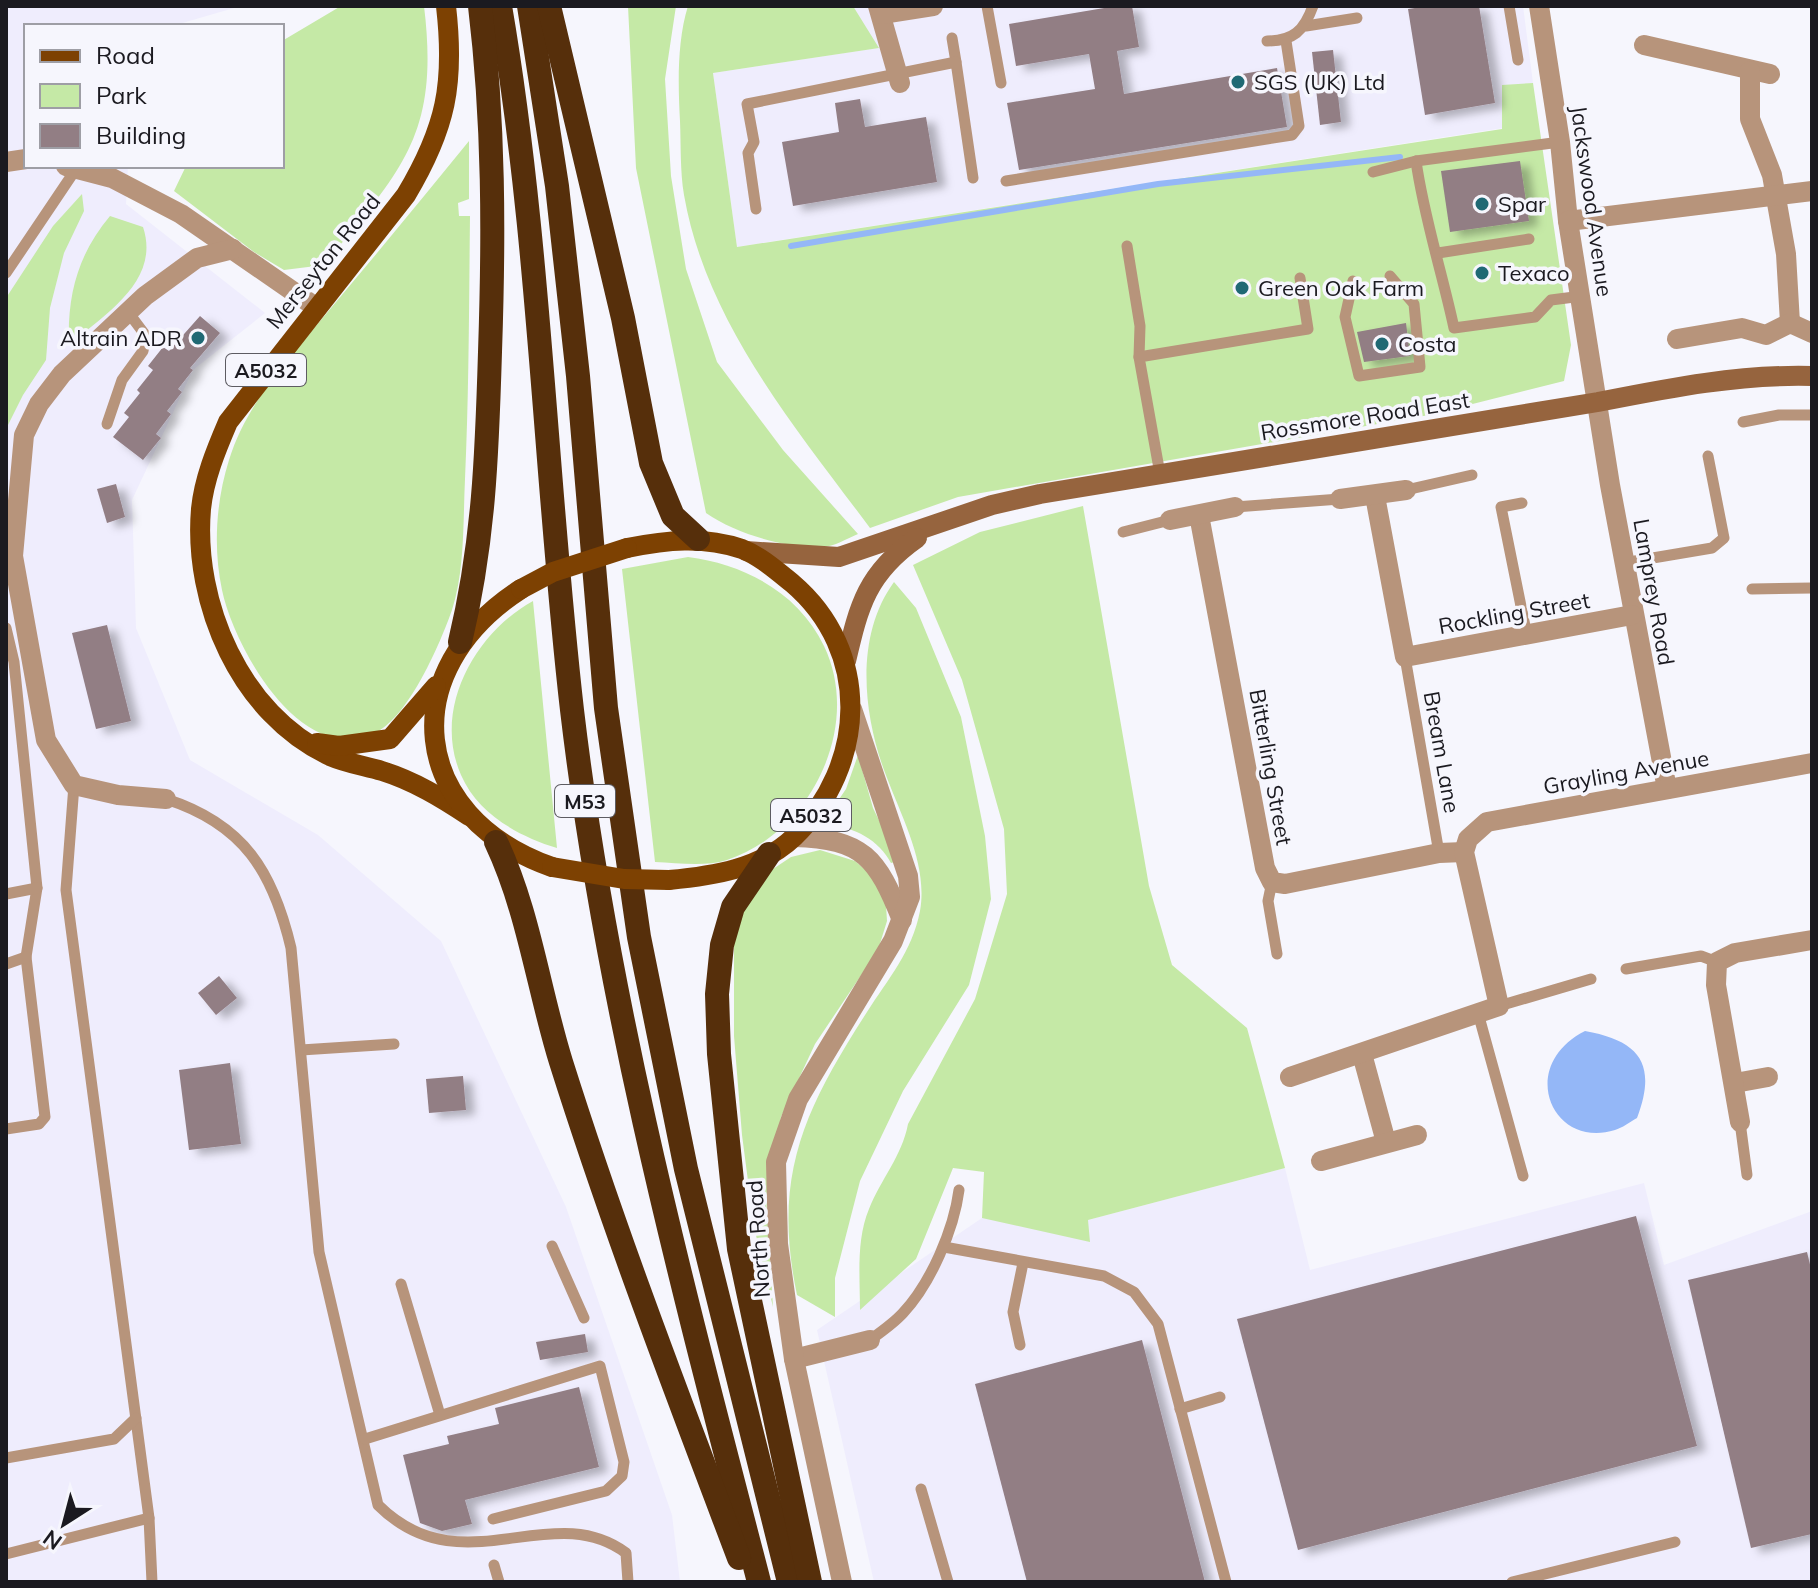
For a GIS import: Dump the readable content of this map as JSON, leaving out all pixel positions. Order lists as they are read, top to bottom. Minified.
{"streets":{"highway":["M53"],"main road":["Merseyton Road","A5032","Rossmore Road East"],"street":["Jackswood Avenue","Lamprey Road","Rockling Street","Bitterling Street","Grayling Avenue","North Road"],"lane":["Bream Lane"]},"crossings":[["Jackswood Avenue","Rossmore Road East"],["Jackswood Avenue","Lamprey Road"],["Merseyton Road","A5032"],["A5032","Rossmore Road East"],["A5032","North Road"],["Rossmore Road East","Lamprey Road"],["Lamprey Road","Rockling Street"],["Lamprey Road","Grayling Avenue"],["Rockling Street","Bream Lane"]],"places":["SGS (UK) Ltd","Spar","Texaco","Green Oak Farm","Altrain ADR","Costa"],"legend":["Road","Park","Building"],"north":"bottom left"}
